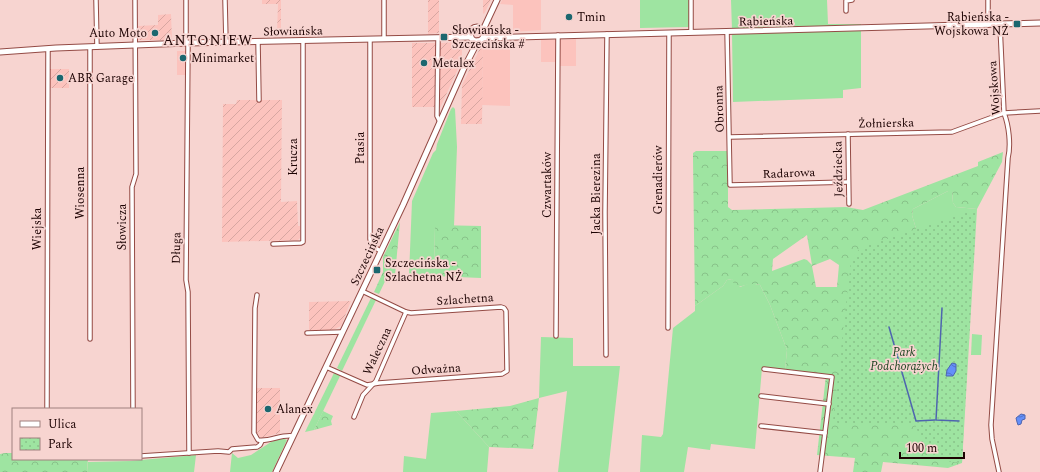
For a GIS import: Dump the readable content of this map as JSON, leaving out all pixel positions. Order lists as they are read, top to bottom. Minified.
{"streets":{"street":["Rąbieńska","Słowiańska","Wojskowa","Obronna","Żołnierska","Ptasia","Krucza","Jeździecka","Radarowa","Grenadierów","Czwartaków","Wiosenna","Jacka Bierezina","Słowicza","Wiejska","Długa","Szczecińska","Szlachetna","Waleczna","Odważna"]},"crossings":[["Rąbieńska","Wojskowa"],["Rąbieńska","Obronna"],["Rąbieńska","Grenadierów"],["Rąbieńska","Czwartaków"],["Rąbieńska","Jacka Bierezina"],["Słowiańska","Ptasia"],["Słowiańska","Krucza"],["Słowiańska","Wiosenna"],["Słowiańska","Słowicza"],["Słowiańska","Wiejska"],["Słowiańska","Długa"],["Słowiańska","Szczecińska"],["Wojskowa","Żołnierska"],["Obronna","Żołnierska"],["Obronna","Radarowa"],["Żołnierska","Jeździecka"],["Ptasia","Szczecińska"],["Jeździecka","Radarowa"],["Szczecińska","Szlachetna"],["Szlachetna","Waleczna"],["Szlachetna","Odważna"],["Waleczna","Odważna"]],"districts":["ANTONIEW"],"parks":["Park Podchorążych"],"places":{"other":["Tmin","Auto Moto","Minimarket","Metalex","ABR Garage","Alanex"],"transit":["Rąbieńska - Wojskowa NŻ","Słowiańska - Szczecińska #","Szczecińska - Szlachetna NŻ"]},"legend":["Ulica","Park"],"scale_bar":"100 m"}
